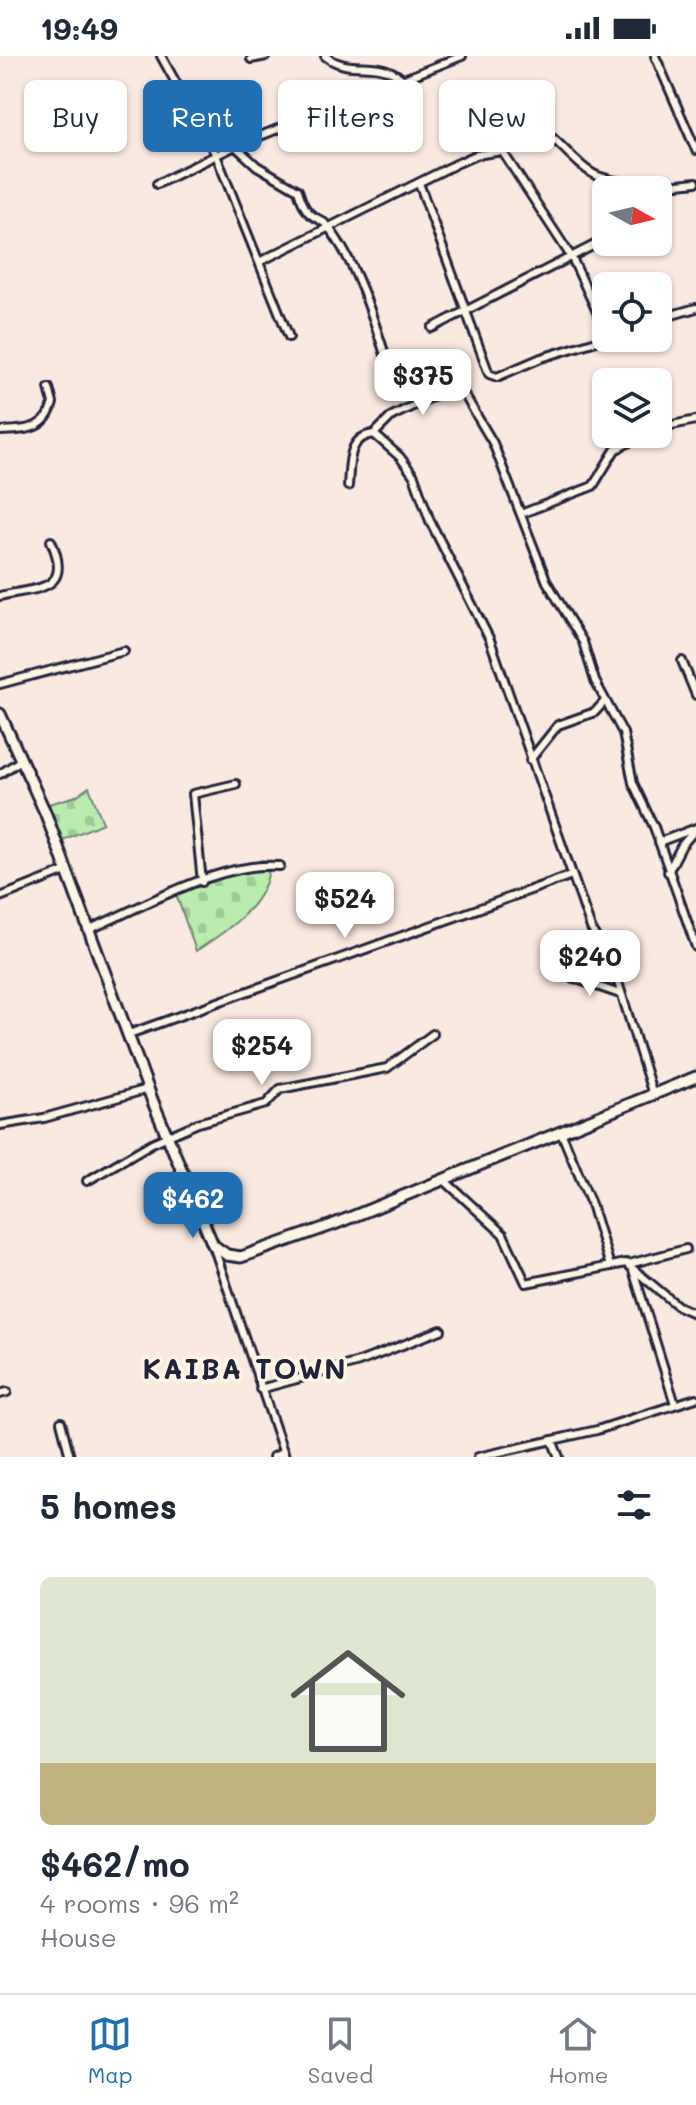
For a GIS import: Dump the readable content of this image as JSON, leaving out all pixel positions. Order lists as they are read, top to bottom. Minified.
{"districts":["KAIBA TOWN"],"north":"right","page":{"status":"19:49","chip":["Buy","Rent","Filters","New"],"price":["$375","$524","$240","$254","$462"],"heading":"5 homes","list":[{"name":"$462/mo","note":"4 rooms · 96 m² · House"}],"tabs":["Map","Saved","Home"]}}
